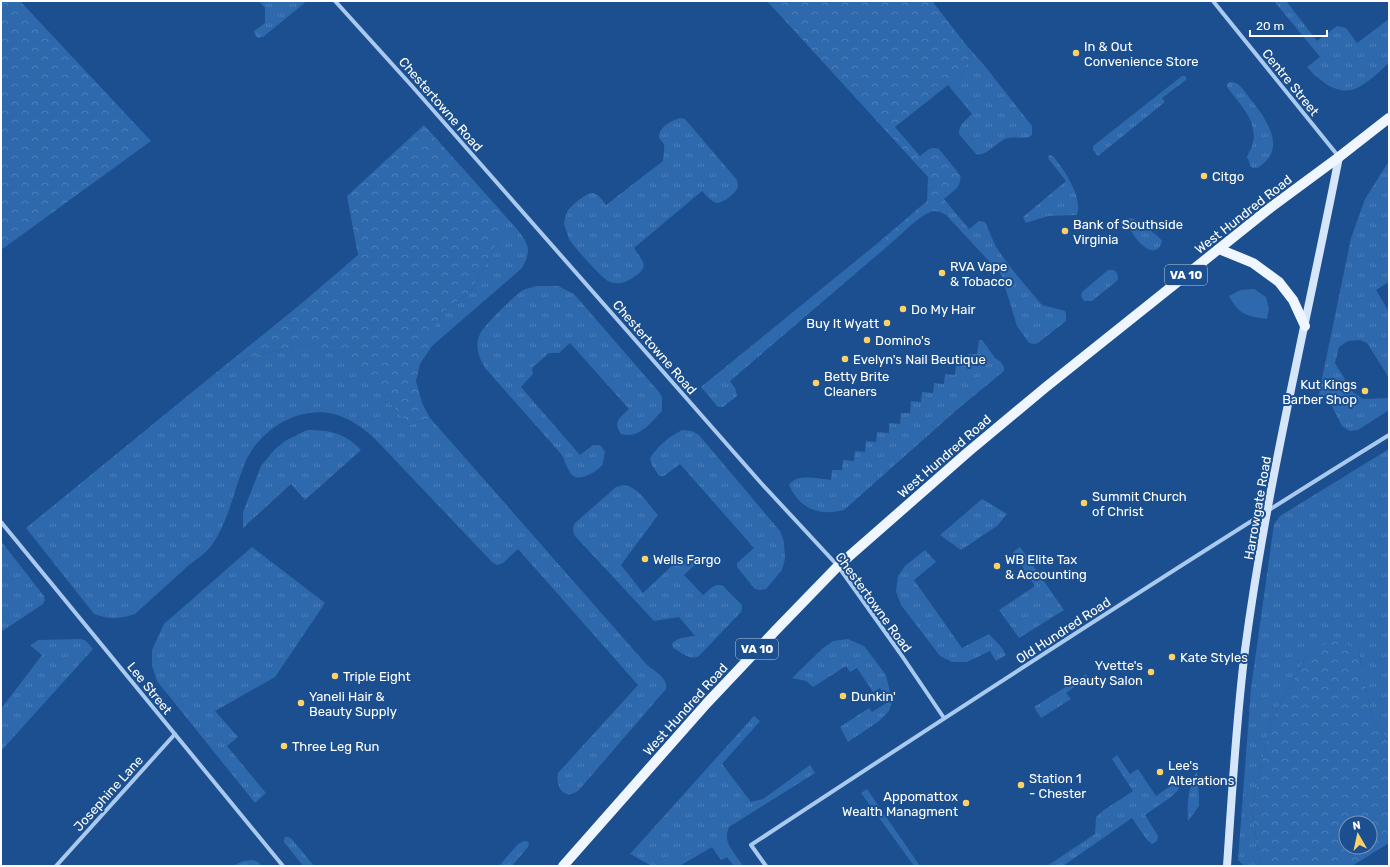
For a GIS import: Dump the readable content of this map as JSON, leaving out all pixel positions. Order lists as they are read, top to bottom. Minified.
{"streets":{"main road":["West Hundred Road","VA 10","Harrowgate Road"],"street":["Centre Street","Chestertowne Road","Old Hundred Road","Lee Street","Josephine Lane"]},"crossings":[["Centre Street","West Hundred Road"],["Centre Street","Harrowgate Road"],["Chestertowne Road","West Hundred Road"],["Chestertowne Road","Old Hundred Road"],["West Hundred Road","Harrowgate Road"],["Harrowgate Road","Old Hundred Road"],["Lee Street","Josephine Lane"]],"places":["In & Out Convenience Store","Citgo","Bank of Southside Virginia","RVA Vape & Tobacco","Do My Hair","Buy It Wyatt","Domino's","Evelyn's Nail Beutique","Betty Brite Cleaners","Kut Kings Barber Shop","Summit Church of Christ","Wells Fargo","WB Elite Tax & Accounting","Kate Styles","Yvette's Beauty Salon","Triple Eight","Dunkin'","Yaneli Hair & Beauty Supply","Three Leg Run","Lee's Alterations","Station 1 - Chester","Appomattox Wealth Managment"],"scale_bar":"20 m","north":"top"}
